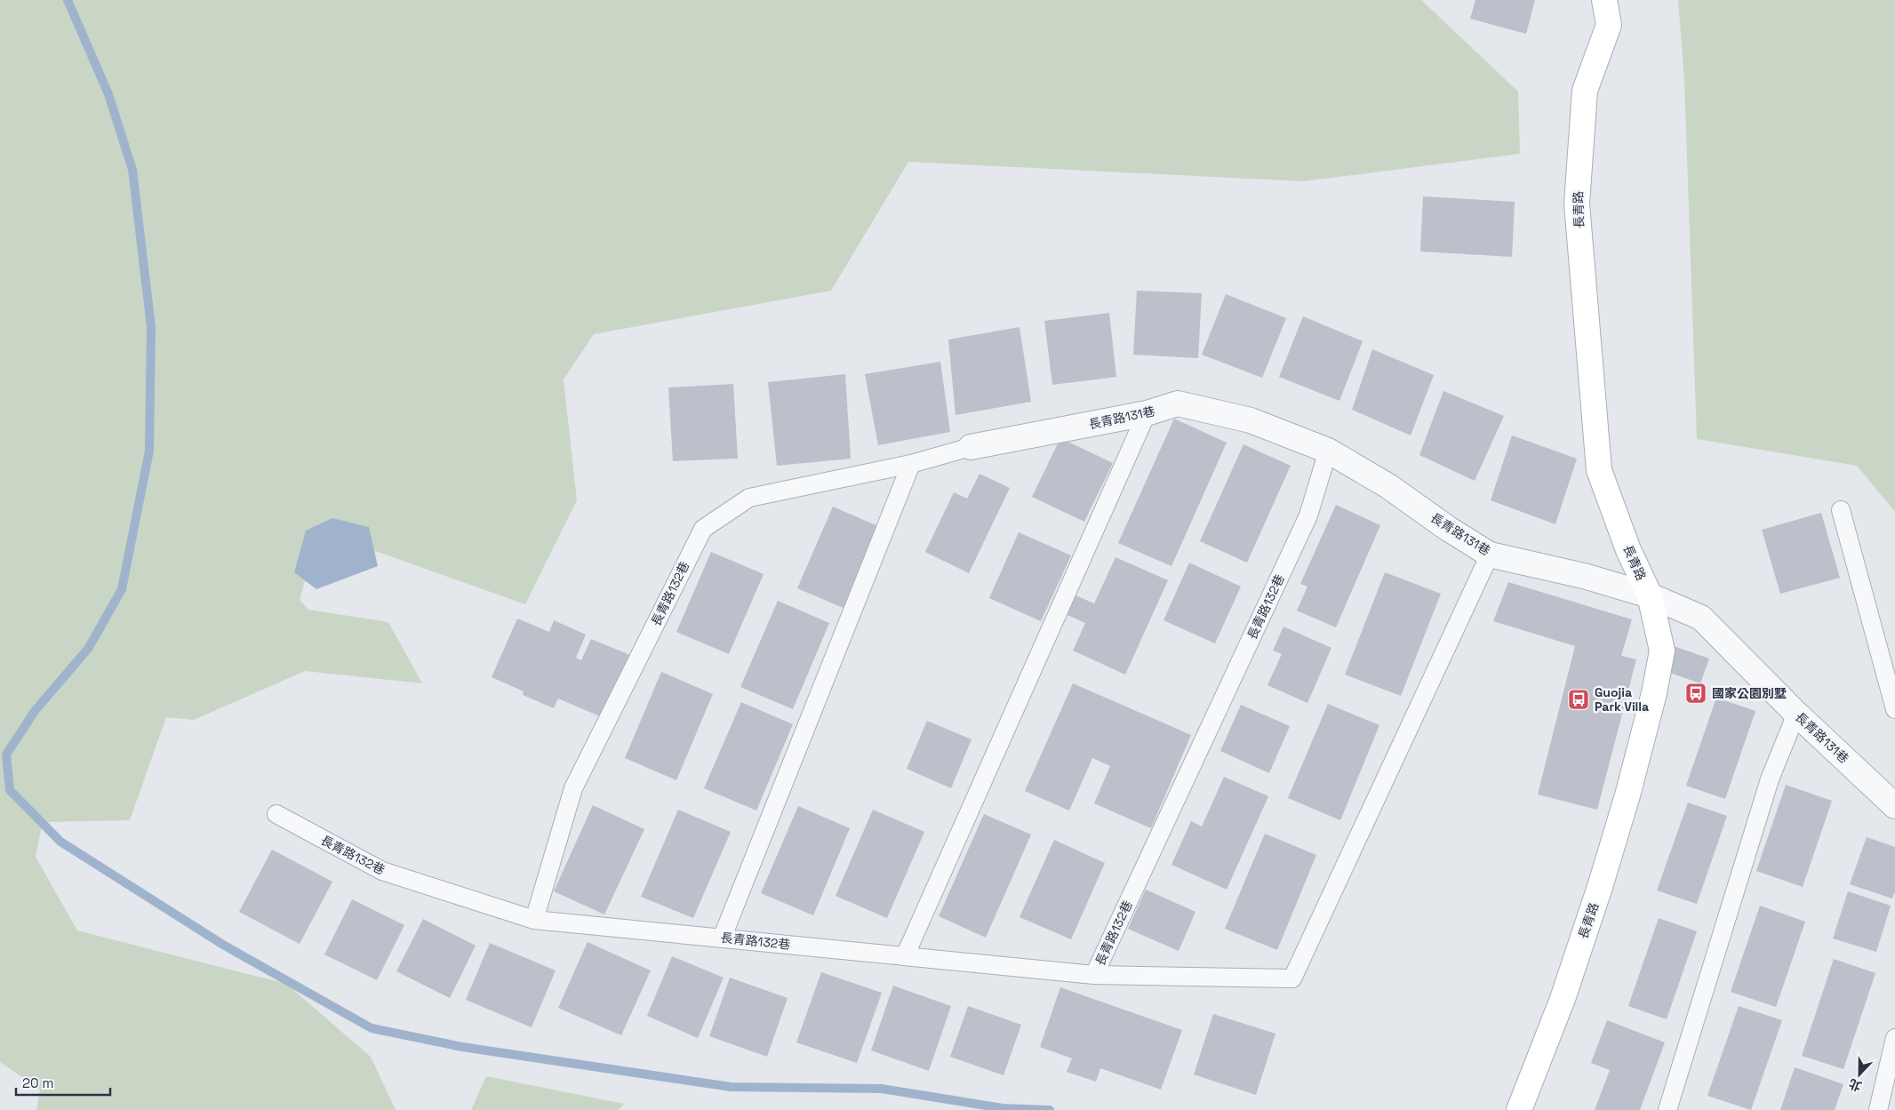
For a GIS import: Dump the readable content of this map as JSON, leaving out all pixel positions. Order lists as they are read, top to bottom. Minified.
{"streets":{"street":["長青路","長青路131巷"],"lane":["長青路132巷"]},"crossings":[["長青路","長青路131巷"],["長青路131巷","長青路132巷"]],"places":{"bus stop":["國家公園別墅","Guojia Park Villa"]},"scale_bar":"20 m","north":"bottom"}
